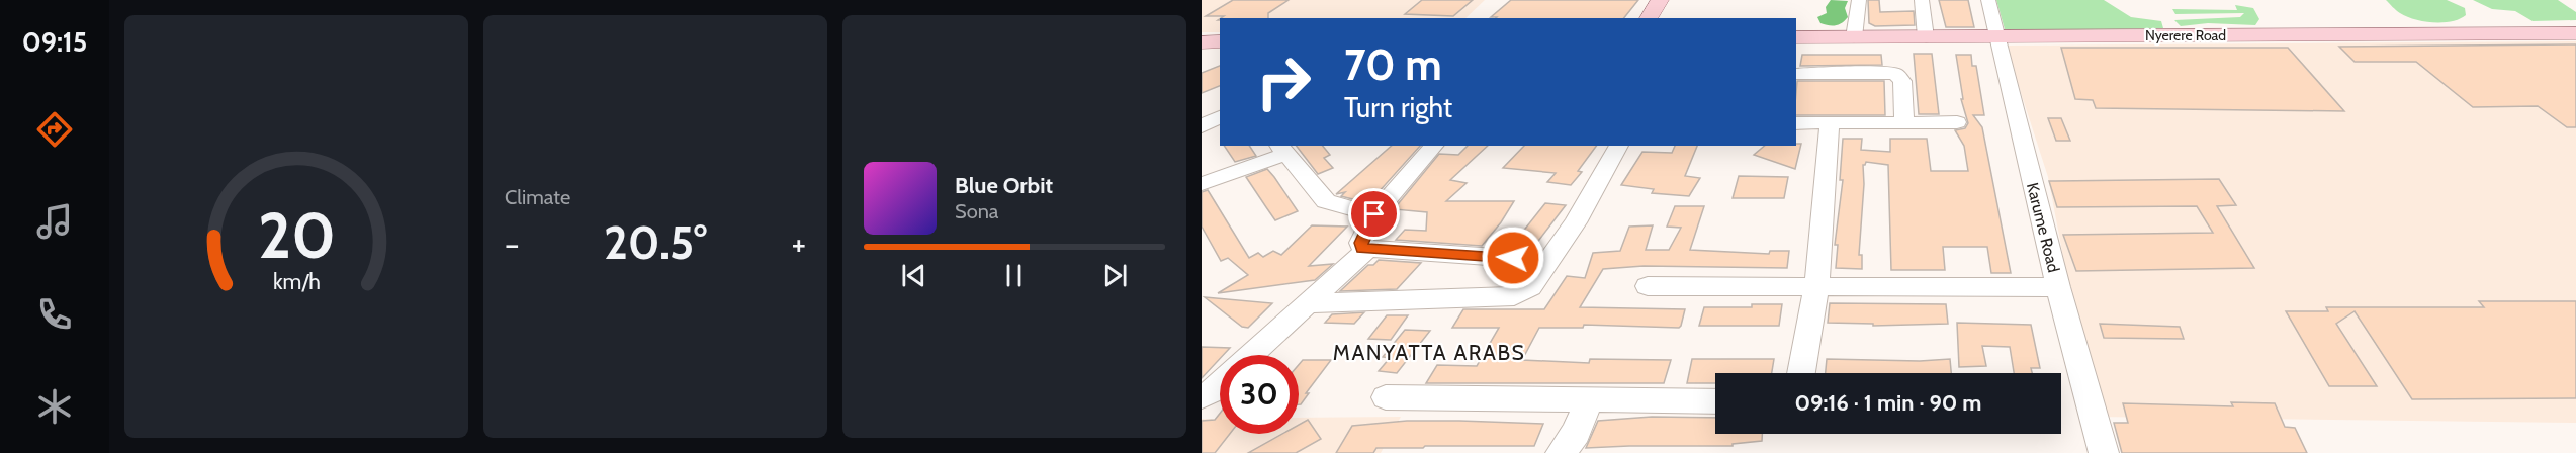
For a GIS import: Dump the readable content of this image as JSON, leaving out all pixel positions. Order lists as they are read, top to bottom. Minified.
{"streets":{"main road":["Nyerere Road"],"street":["Karume Road"]},"crossings":[["Nyerere Road","Karume Road"]],"districts":["MANYATTA ARABS"],"page":{"tabs":"09:15","tile":"Climate","turn":["70 m","Turn right"],"song":["Blue Orbit","Sona"],"heat":["−","20.5°","+"],"limit":"30","trip":"09:16 · 1 min · 90 m","gauge":["20","km/h"]}}
